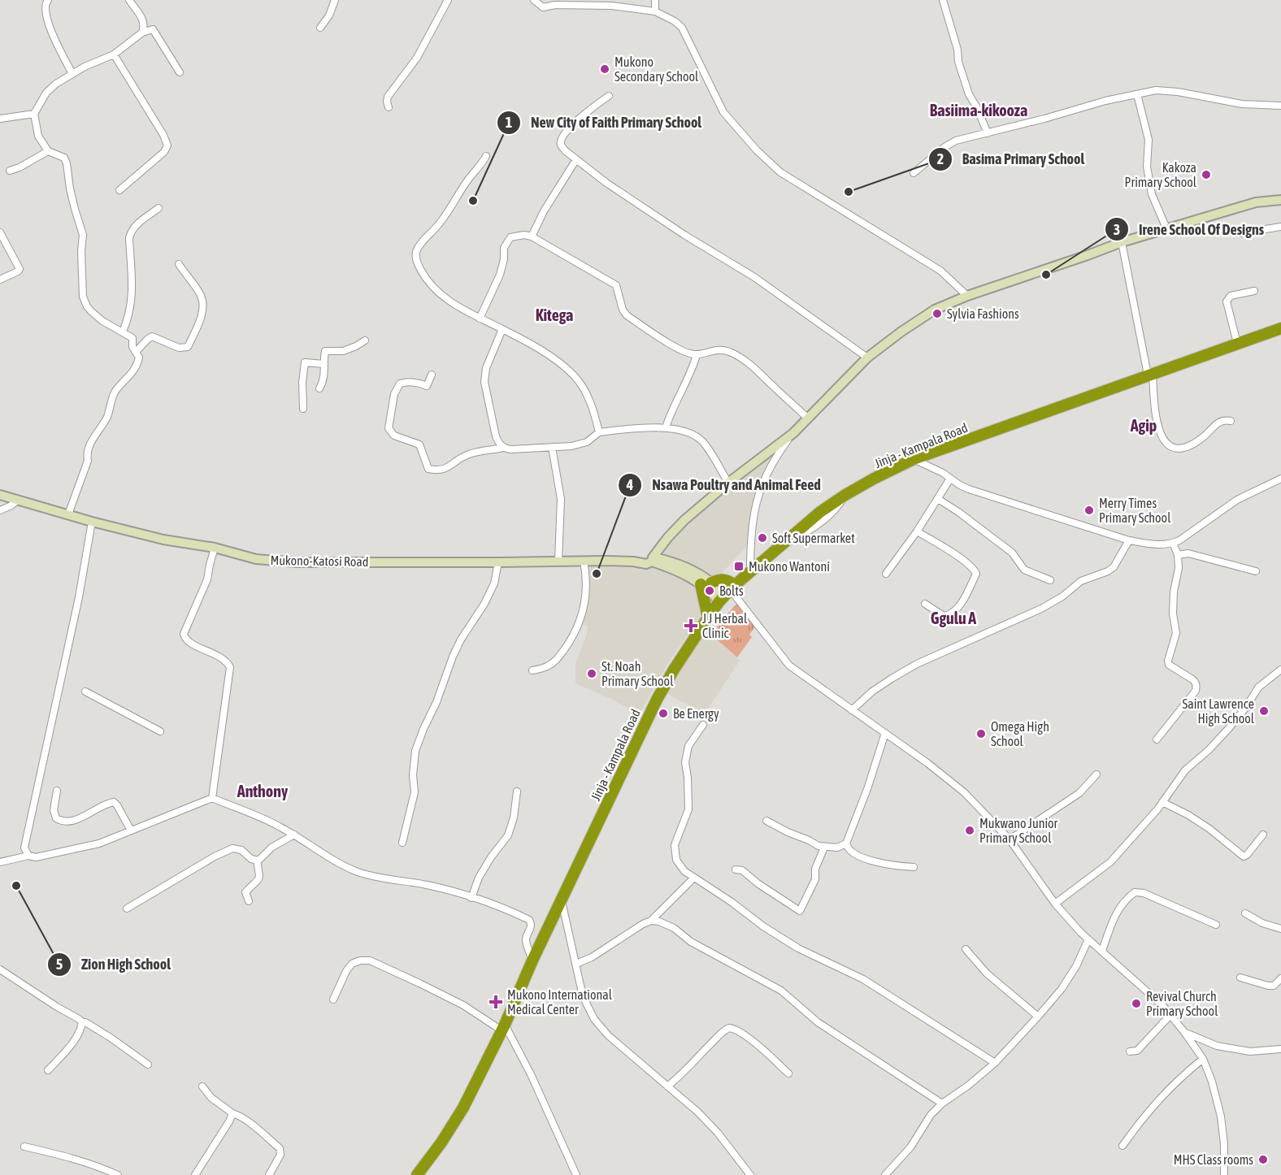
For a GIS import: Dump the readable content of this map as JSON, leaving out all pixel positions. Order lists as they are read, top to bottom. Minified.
{"streets":{"highway":["Jinja - Kampala Road"],"main road":["Mukono-Katosi Road"]},"crossings":[["Jinja - Kampala Road","Mukono-Katosi Road"]],"districts":["Basiima-kikooza","Kitega","Agip","Ggulu A","Anthony"],"places":{"other":["Mukono Secondary School","Kakoza Primary School","Basima Primary School","New City of Faith Primary School","Irene School Of Designs","Sylvia Fashions","Merry Times Primary School","Soft Supermarket","Nsawa Poultry and Animal Feed","Bolts","St. Noah Primary School","Saint Lawrence High School","Be Energy","Omega High School","Mukwano Junior Primary School","Zion High School","Revival Church Primary School","MHS Class rooms"],"transit":["Mukono Wantoní"],"health":["J J Herbal Clinic","Mukono International Medical Center"]}}
